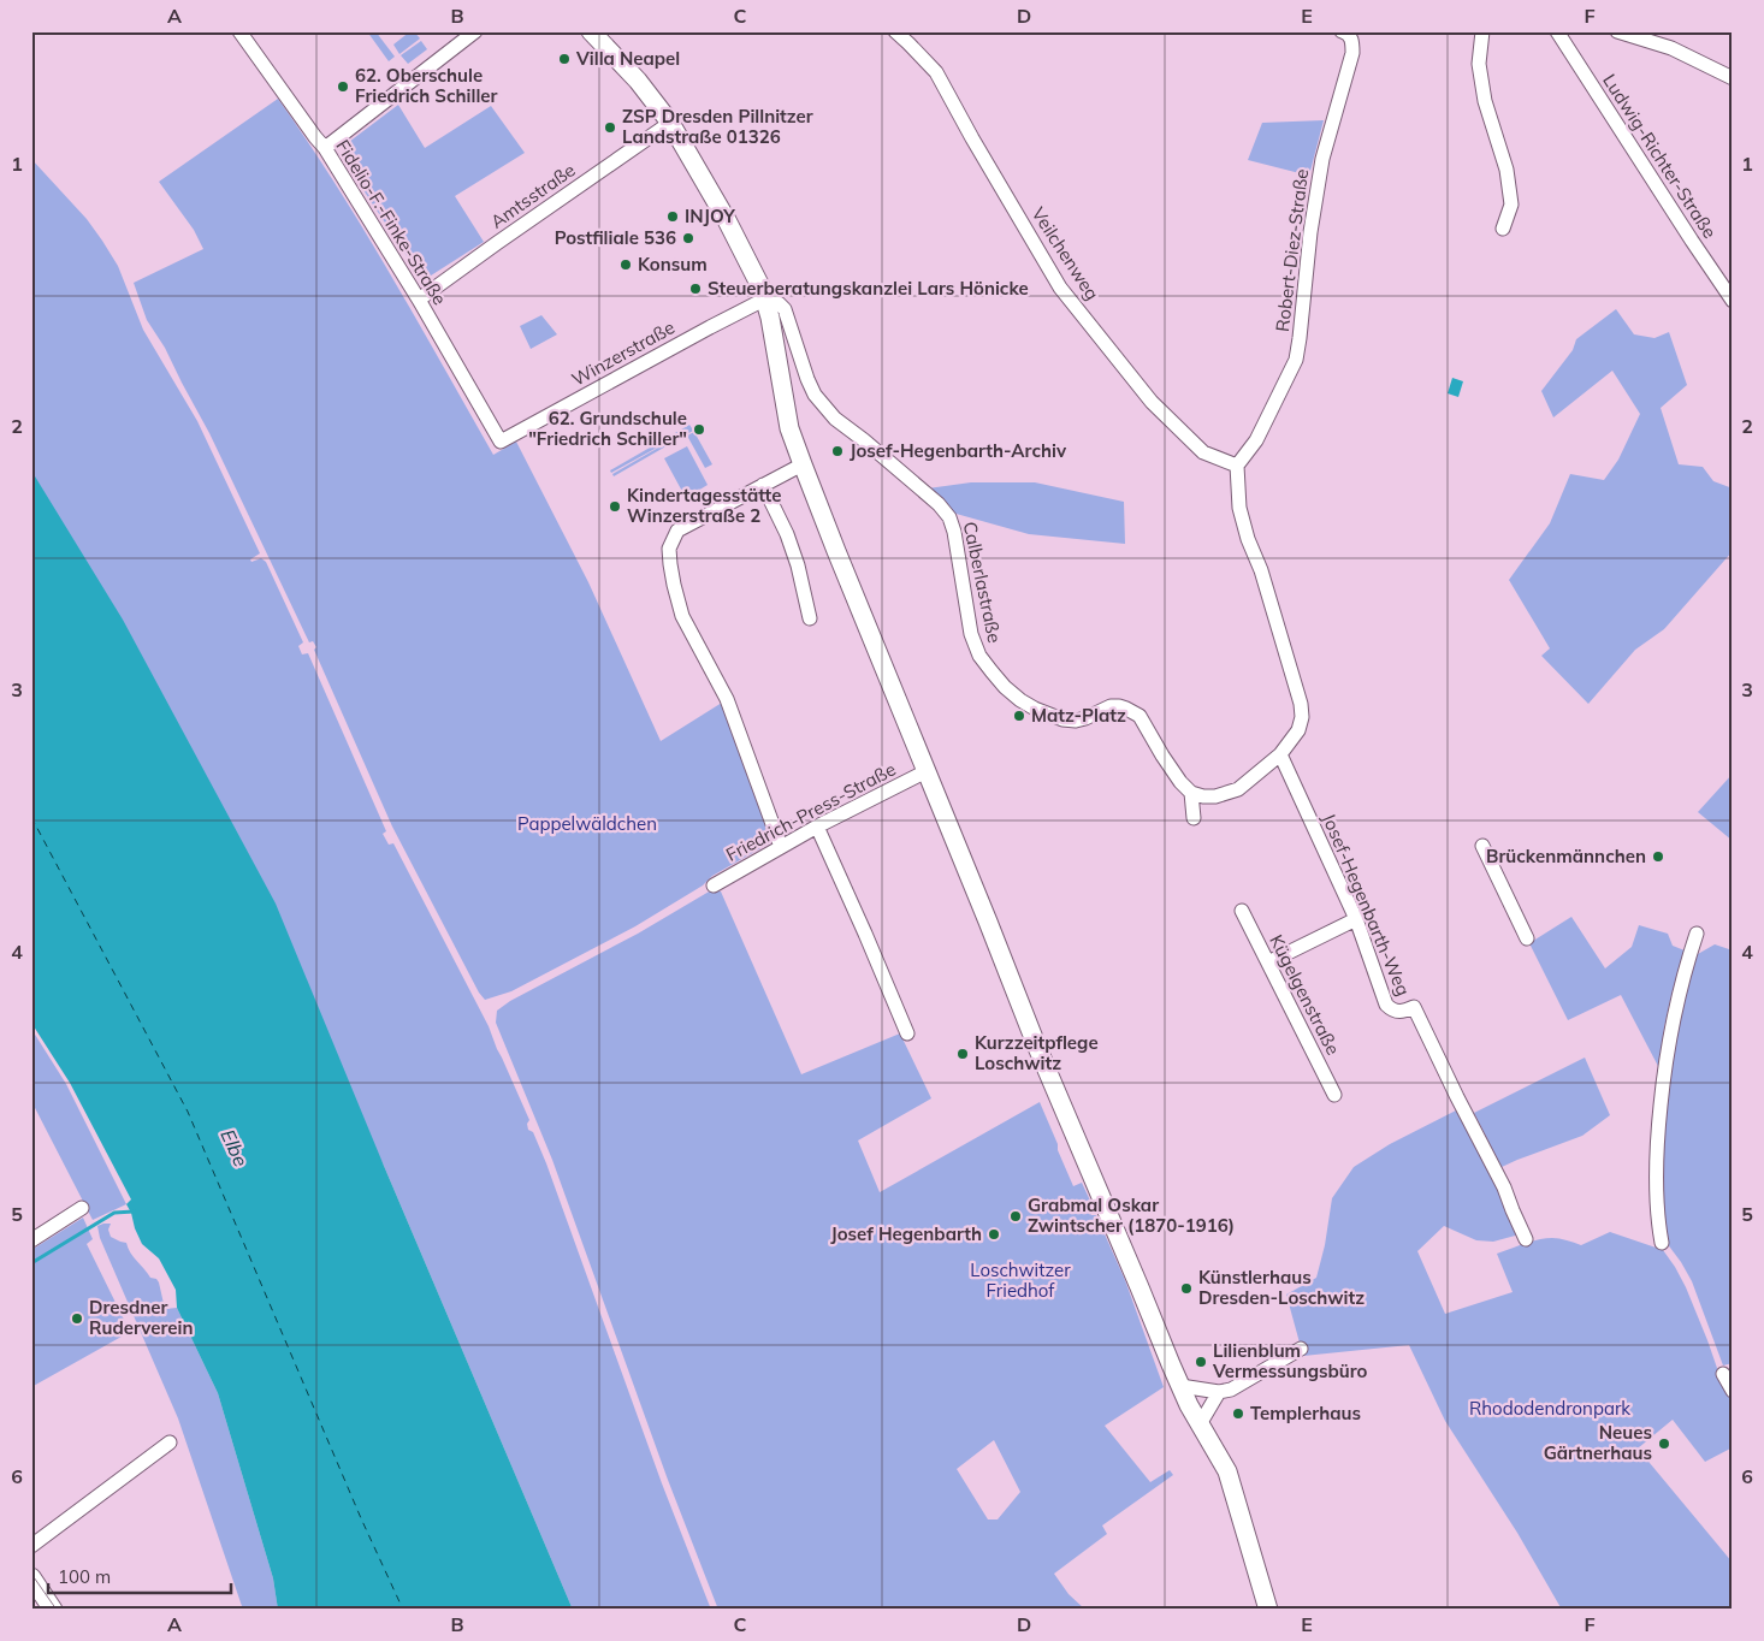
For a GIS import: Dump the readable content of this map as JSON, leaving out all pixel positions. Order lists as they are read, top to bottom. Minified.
{"streets":{"street":["Ludwig-Richter-Straße","Amtsstraße","Fidelio-F.-Finke-Straße","Robert-Diez-Straße","Veilchenweg","Winzerstraße","Calberlastraße","Friedrich-Press-Straße","Josef-Hegenbarth-Weg","Kügelgenstraße"]},"crossings":[["Amtsstraße","Fidelio-F.-Finke-Straße"],["Fidelio-F.-Finke-Straße","Winzerstraße"],["Robert-Diez-Straße","Veilchenweg"],["Winzerstraße","Calberlastraße"]],"water":["Elbe"],"parks":["Pappelwäldchen","Loschwitzer Friedhof","Rhododendronpark"],"places":["Villa Neapel","62. Oberschule Friedrich Schiller","ZSP Dresden Pillnitzer Landstraße 01326","INJOY","Postfiliale 536","Konsum","Steuerberatungskanzlei Lars Hönicke","62. Grundschule \"Friedrich Schiller\"","Josef-Hegenbarth-Archiv","Kindertagesstätte Winzerstraße 2","Matz-Platz","Brückenmännchen","Kurzzeitpflege Loschwitz","Grabmal Oskar Zwintscher (1870-1916)","Josef Hegenbarth","Künstlerhaus Dresden-Loschwitz","Dresdner Ruderverein","Lilienblum Vermessungsbüro","Templerhaus","Neues Gärtnerhaus"],"scale_bar":"100 m","grid":{"columns":["A","B","C","D","E","F"],"rows":["1","2","3","4","5","6"]}}
